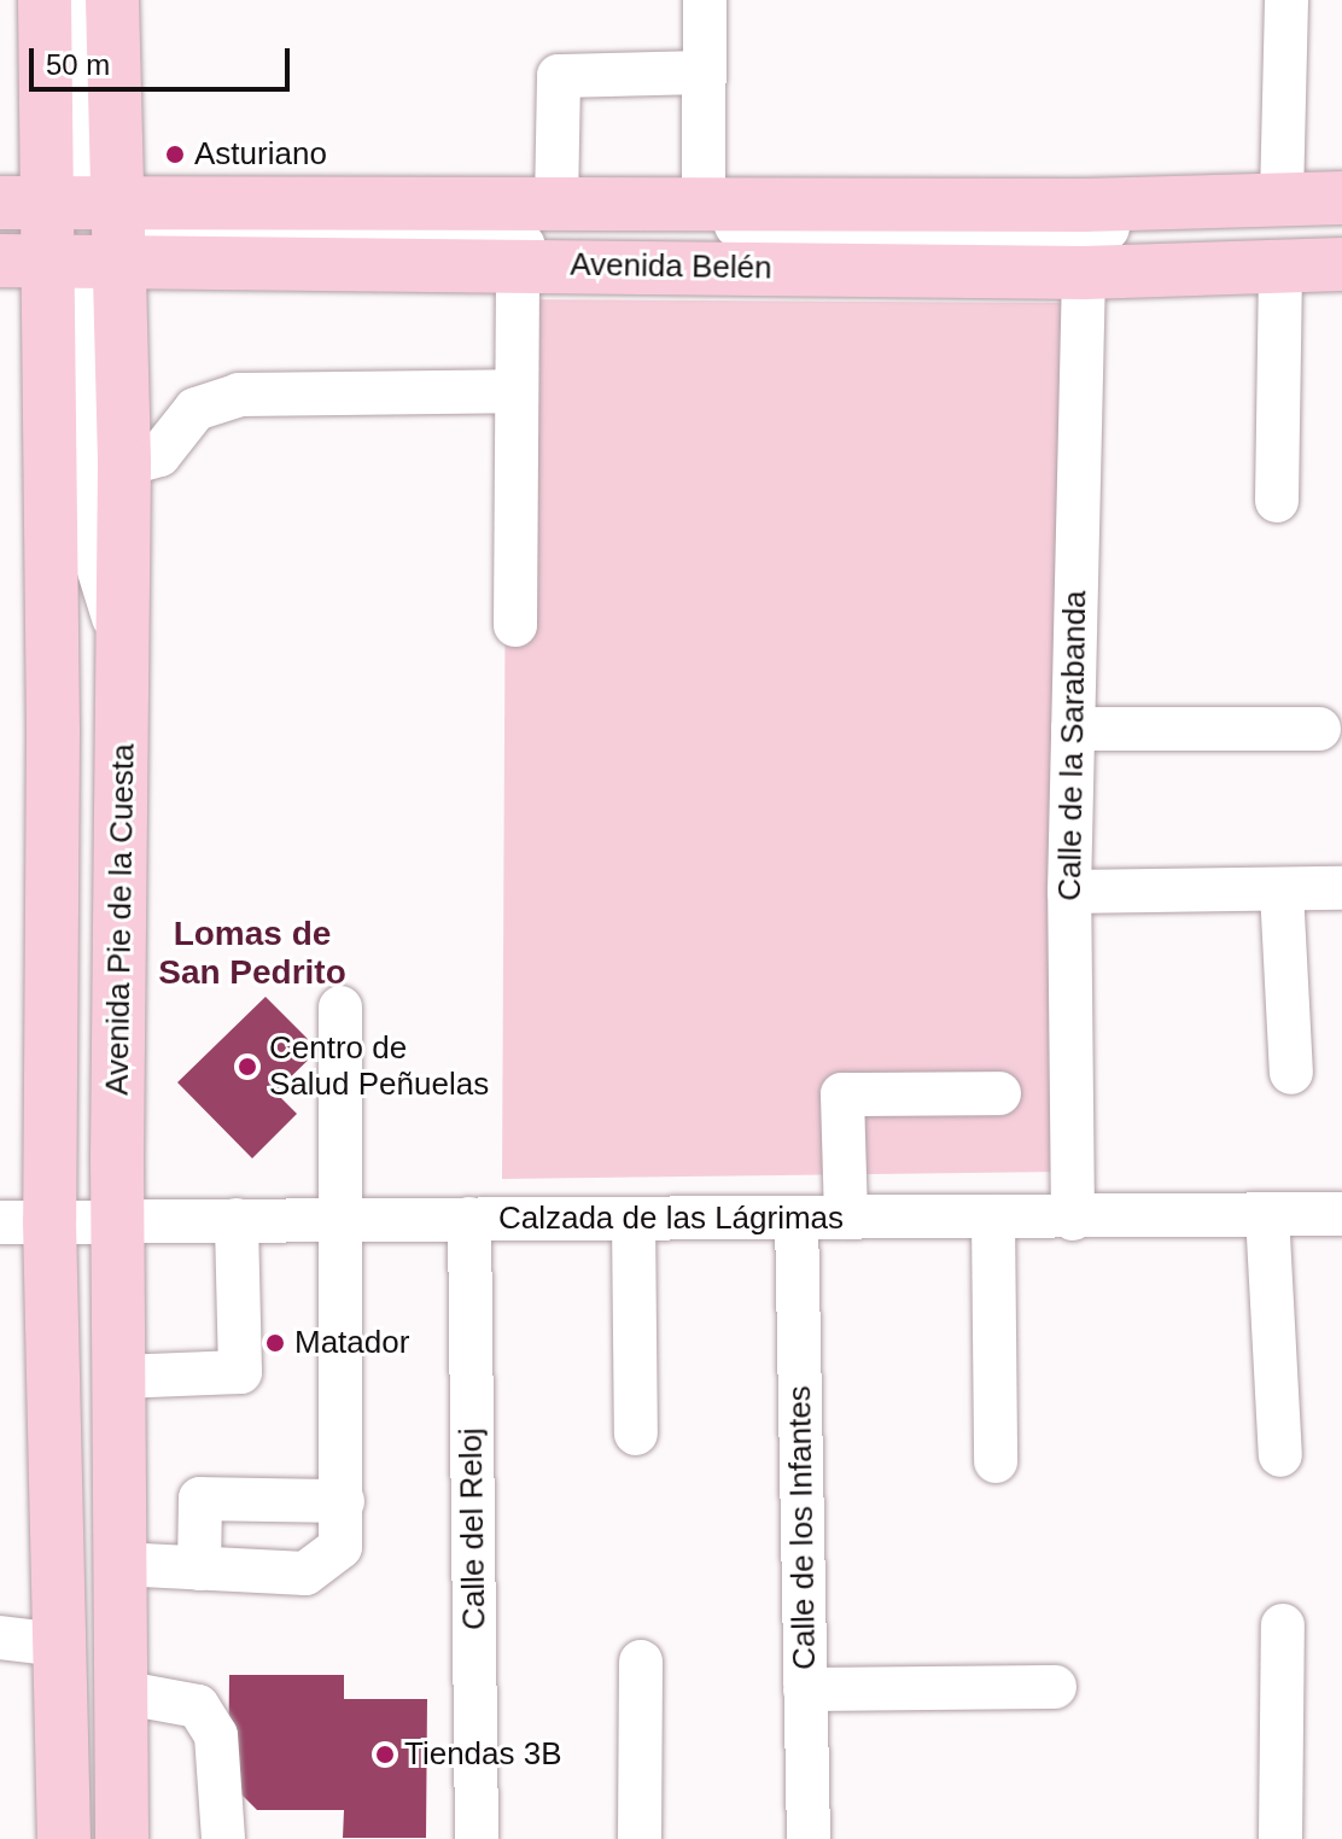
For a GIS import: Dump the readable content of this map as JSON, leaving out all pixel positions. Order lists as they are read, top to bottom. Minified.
{"streets":{"main road":["Avenida Belén","Avenida Pie de la Cuesta"],"street":["Calle de la Sarabanda","Calzada de las Lágrimas","Calle de los Infantes","Calle del Reloj"]},"crossings":[["Avenida Belén","Calle de la Sarabanda"],["Avenida Belén","Avenida Pie de la Cuesta"],["Calle de la Sarabanda","Calzada de las Lágrimas"],["Avenida Pie de la Cuesta","Calzada de las Lágrimas"],["Calzada de las Lágrimas","Calle de los Infantes"],["Calzada de las Lágrimas","Calle del Reloj"]],"districts":["Lomas de San Pedrito"],"places":["Asturiano","Centro de Salud Peñuelas","Matador","Tiendas 3B"],"scale_bar":"50 m"}
